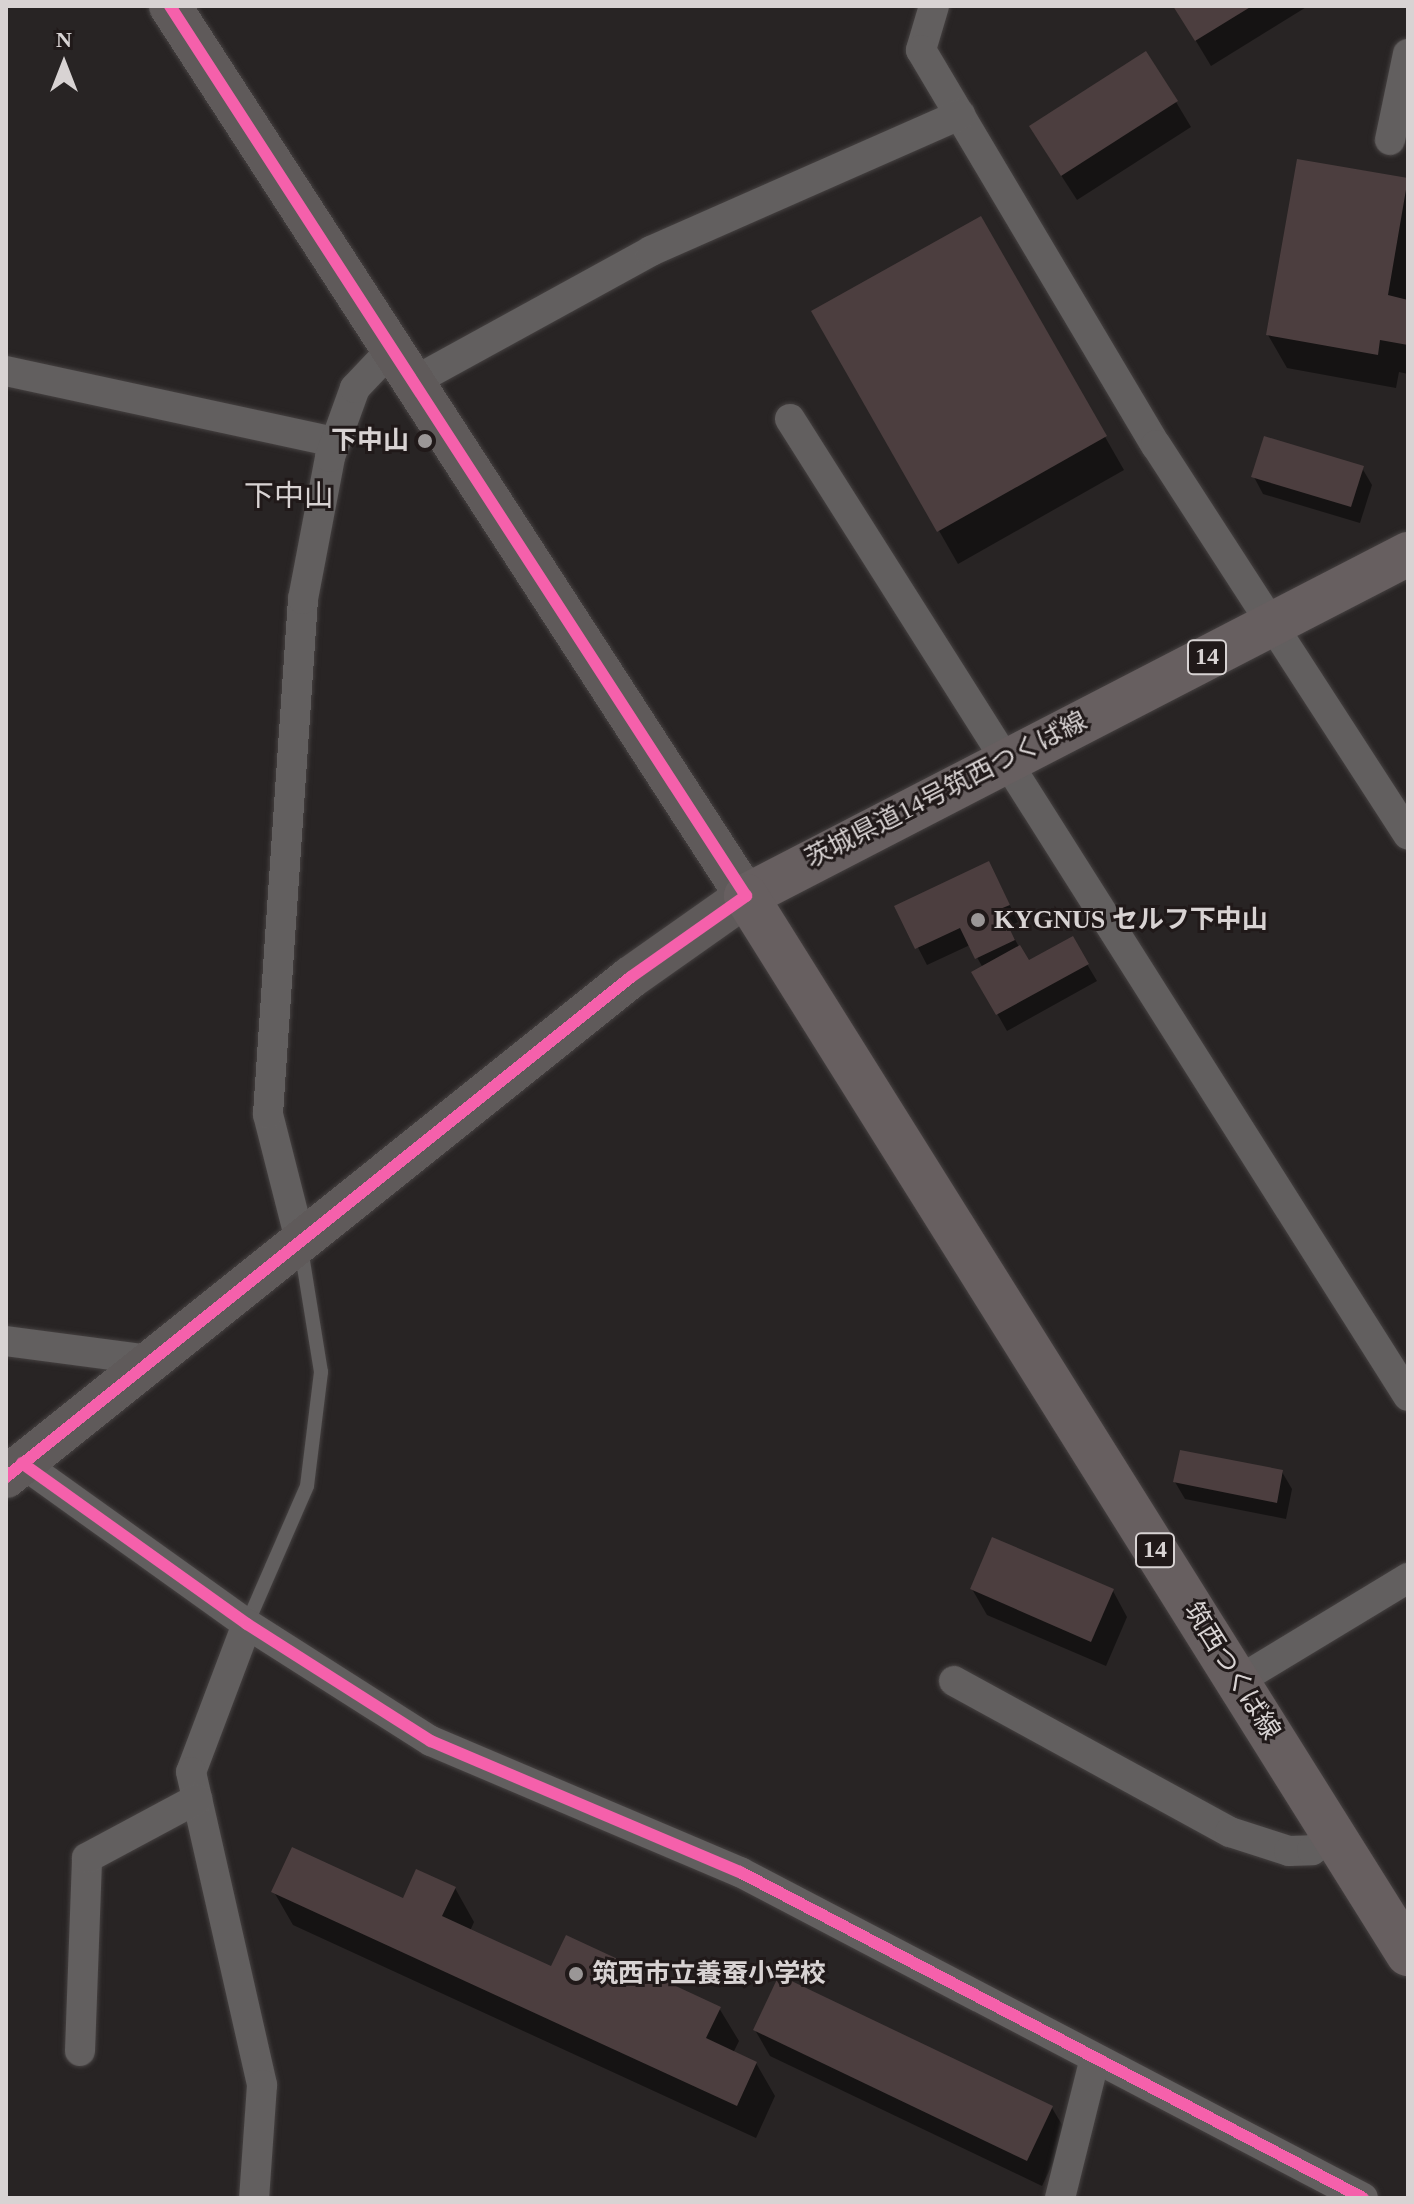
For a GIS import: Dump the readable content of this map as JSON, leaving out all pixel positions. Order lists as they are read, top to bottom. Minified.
{"streets":{"main road":["14","茨城県道14号筑西つくば線","筑西つくば線"]},"crossings":[["茨城県道14号筑西つくば線","筑西つくば線"]],"districts":["下中山"],"places":["下中山","KYGNUS セルフ下中山","筑西市立養蚕小学校"],"north":"top"}
